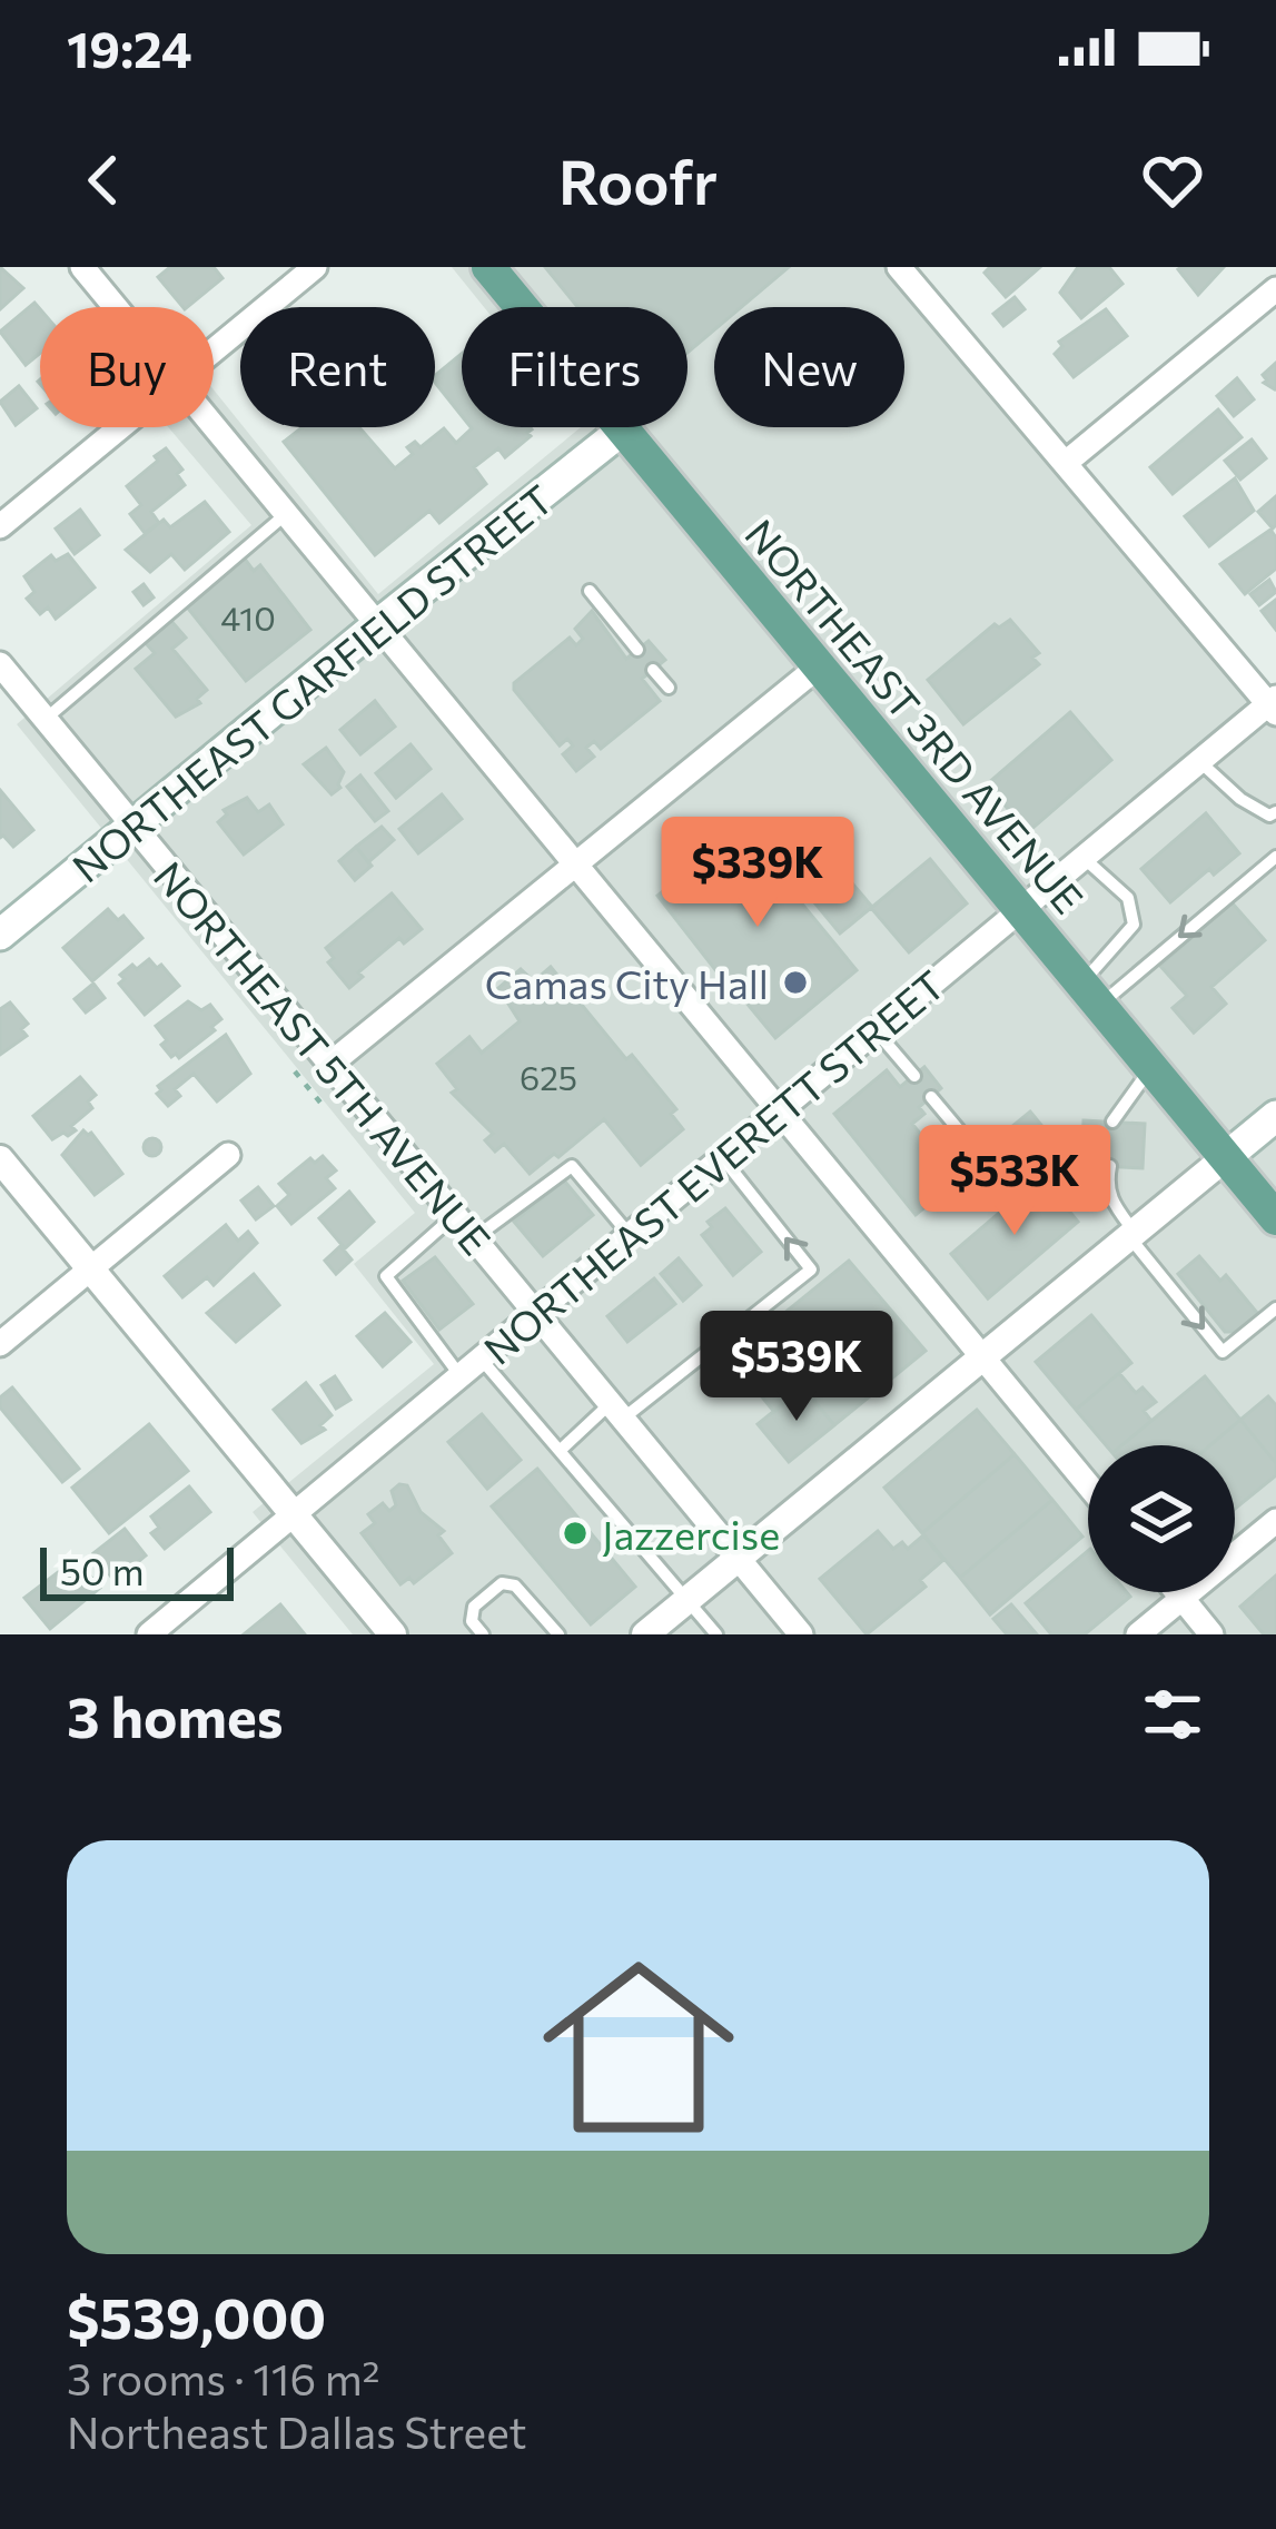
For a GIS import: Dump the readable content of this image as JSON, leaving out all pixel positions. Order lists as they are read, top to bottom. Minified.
{"streets":{"main road":["NORTHEAST GARFIELD STREET","NORTHEAST 3RD AVENUE"],"street":["NORTHEAST 5TH AVENUE","NORTHEAST EVERETT STREET"]},"crossings":[["NORTHEAST GARFIELD STREET","NORTHEAST 3RD AVENUE"],["NORTHEAST GARFIELD STREET","NORTHEAST 5TH AVENUE"],["NORTHEAST 3RD AVENUE","NORTHEAST EVERETT STREET"],["NORTHEAST 5TH AVENUE","NORTHEAST EVERETT STREET"]],"places":["Camas City Hall","Jazzercise"],"house_numbers":["410","625"],"scale_bar":"50 m","page":{"status":"19:24","header":"Roofr","chip":["Buy","Rent","Filters","New"],"price":["$339K","$533K","$539K"],"scale":"50 m","heading":"3 homes","list":[{"name":"$539,000","note":"3 rooms · 116 m² · Northeast Dallas Street"}]}}
